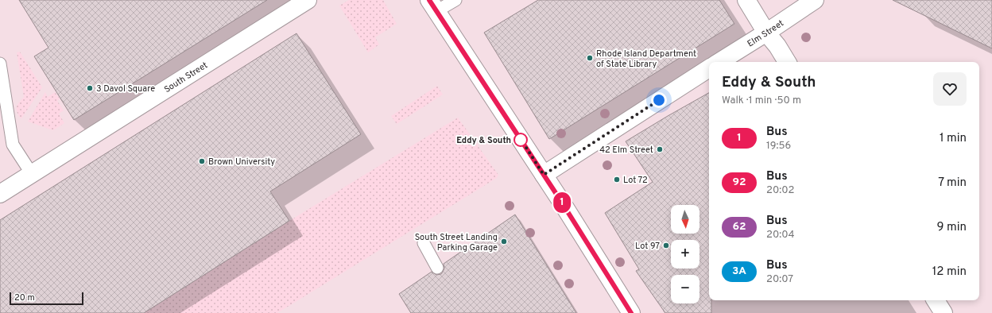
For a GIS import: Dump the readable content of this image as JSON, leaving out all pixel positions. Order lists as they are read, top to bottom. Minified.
{"streets":{"street":["Elm Street","South Street"]},"places":["Rhode Island Department of State Library","3 Davol Square","Eddy & South","42 Elm Street","Brown University","Lot 72","South Street Landing Parking Garage","Lot 97"],"lines":["bus line 1"],"scale_bar":"20 m","north":"bottom","page":{"on_map":"1","heading":["Eddy & South","Walk · 1 min · 50 m"],"list":[{"mark":"1","name":"Bus","note":"19:56","value":"1 min"},{"mark":"92","name":"Bus","note":"20:02","value":"7 min"},{"mark":"62","name":"Bus","note":"20:04","value":"9 min"},{"mark":"3A","name":"Bus","note":"20:07","value":"12 min"}],"map_buttons":["+","−"],"scale":"20 m"}}
